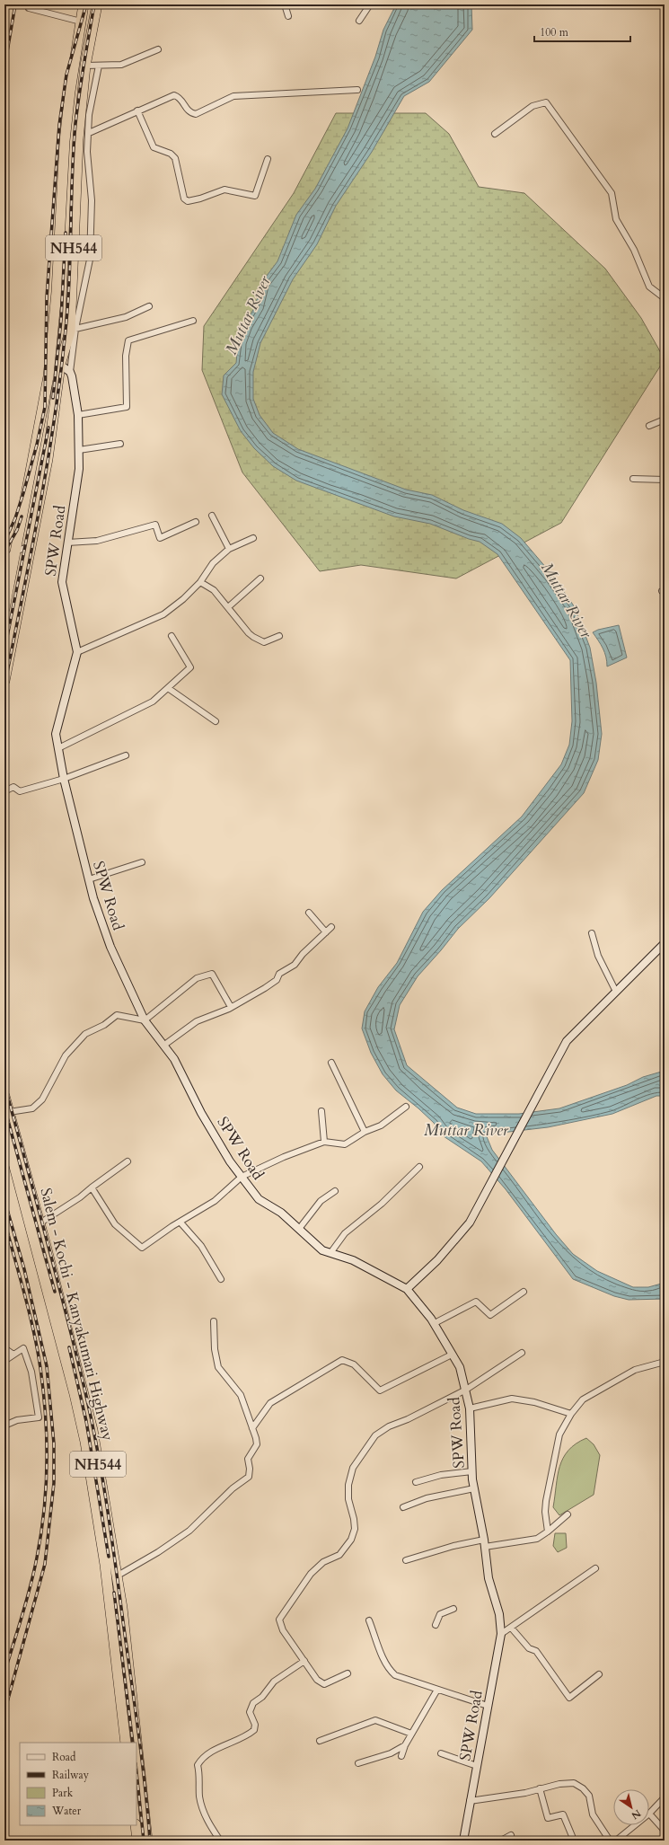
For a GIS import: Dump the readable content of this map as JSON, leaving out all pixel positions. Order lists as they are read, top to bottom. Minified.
{"streets":{"highway":["NH544","Salem - Kochi - Kanyakumari Highway"],"street":["SPW Road"]},"water":["Muttar River"],"legend":["Road","Railway","Park","Water"],"scale_bar":"100 m","north":"bottom right"}
